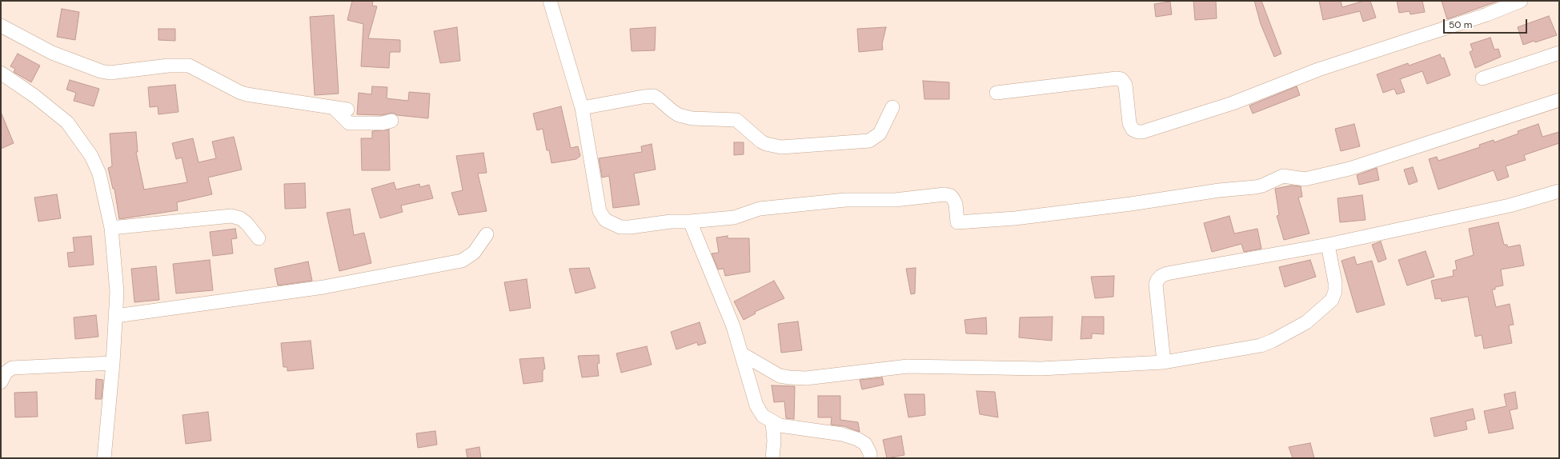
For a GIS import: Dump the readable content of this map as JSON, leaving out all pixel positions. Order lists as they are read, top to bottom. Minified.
{"scale_bar":"50 m"}
